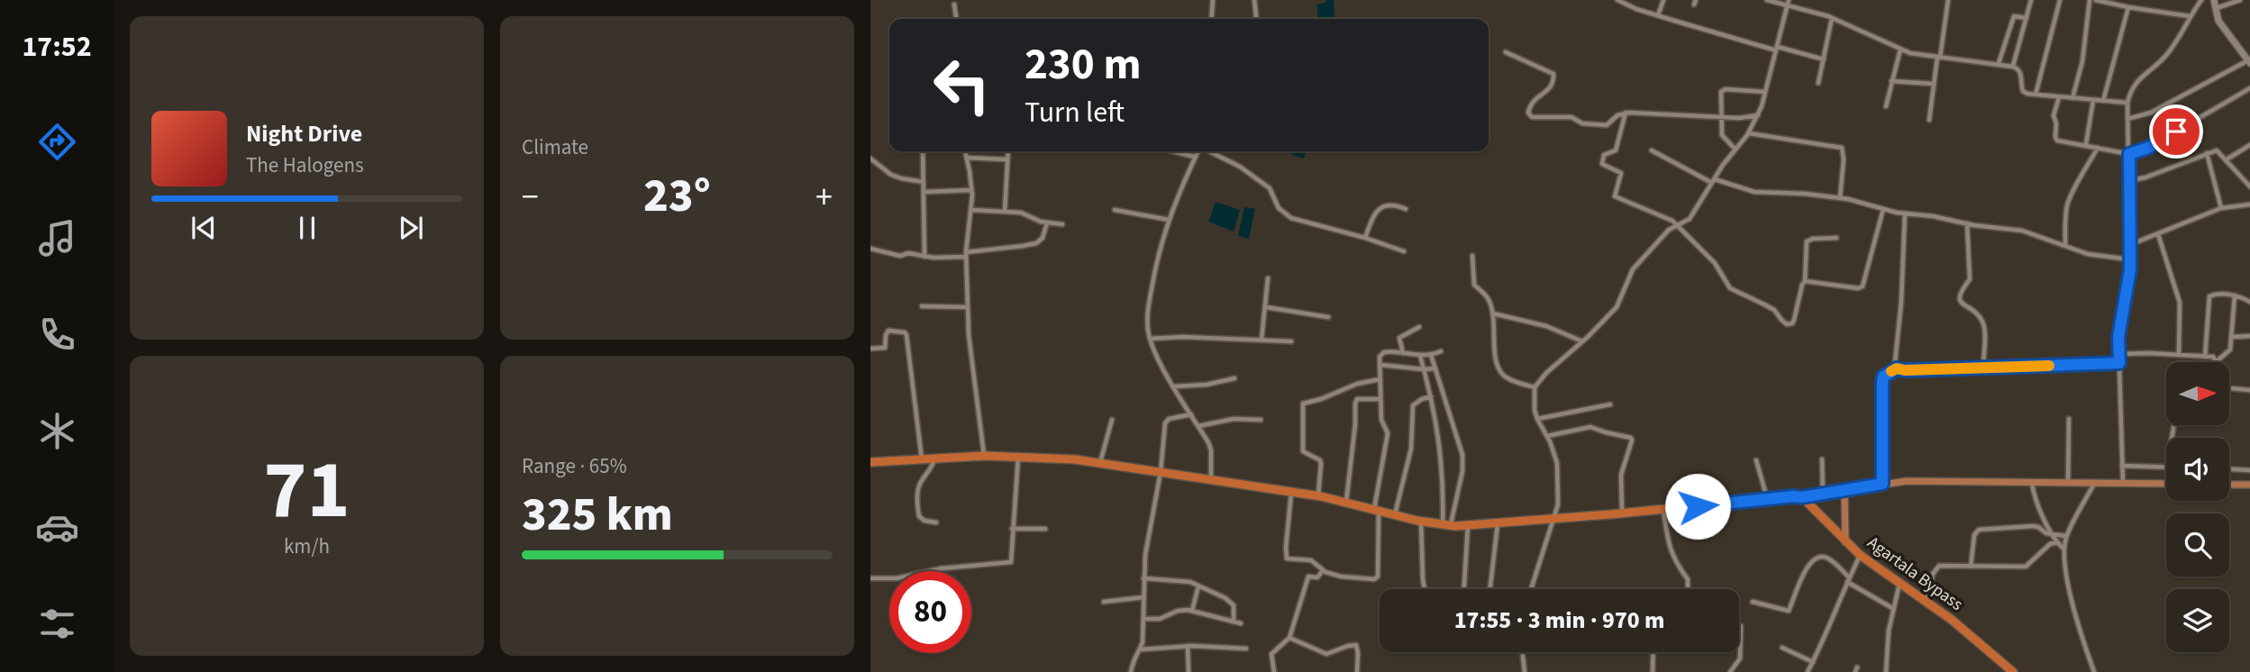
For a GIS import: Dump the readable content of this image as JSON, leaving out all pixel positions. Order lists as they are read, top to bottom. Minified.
{"streets":{"highway":["Agartala Bypass"]},"north":"right","page":{"tabs":"17:52","tile":["Climate",["71","km/h"],["Range · 65%","325 km"]],"turn":["230 m","Turn left"],"song":["Night Drive","The Halogens"],"heat":["−","23°","+"],"limit":"80","trip":"17:55 · 3 min · 970 m"}}
